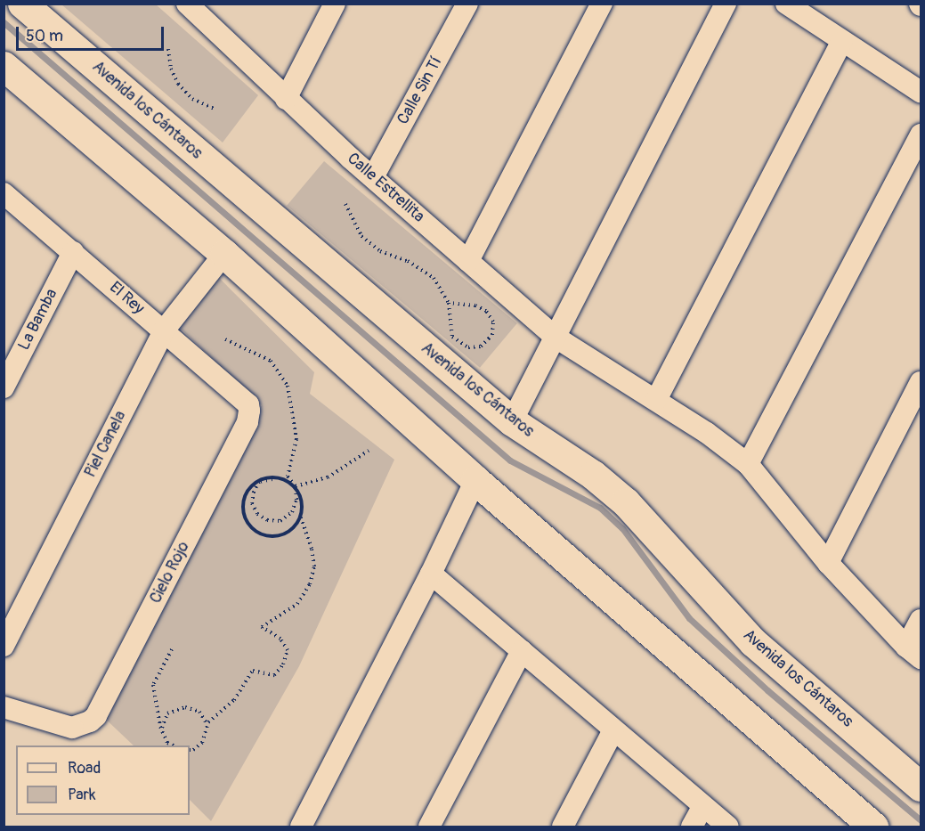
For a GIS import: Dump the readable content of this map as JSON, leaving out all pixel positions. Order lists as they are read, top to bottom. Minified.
{"streets":{"street":["Calle Sin Tí","Avenida los Cántaros","Calle Estrellita","El Rey","La Bamba","Piel Canela","Cielo Rojo"]},"crossings":[["Calle Sin Tí","Calle Estrellita"],["El Rey","La Bamba"],["El Rey","Piel Canela"],["El Rey","Cielo Rojo"]],"legend":["Road","Park"],"scale_bar":"50 m"}
